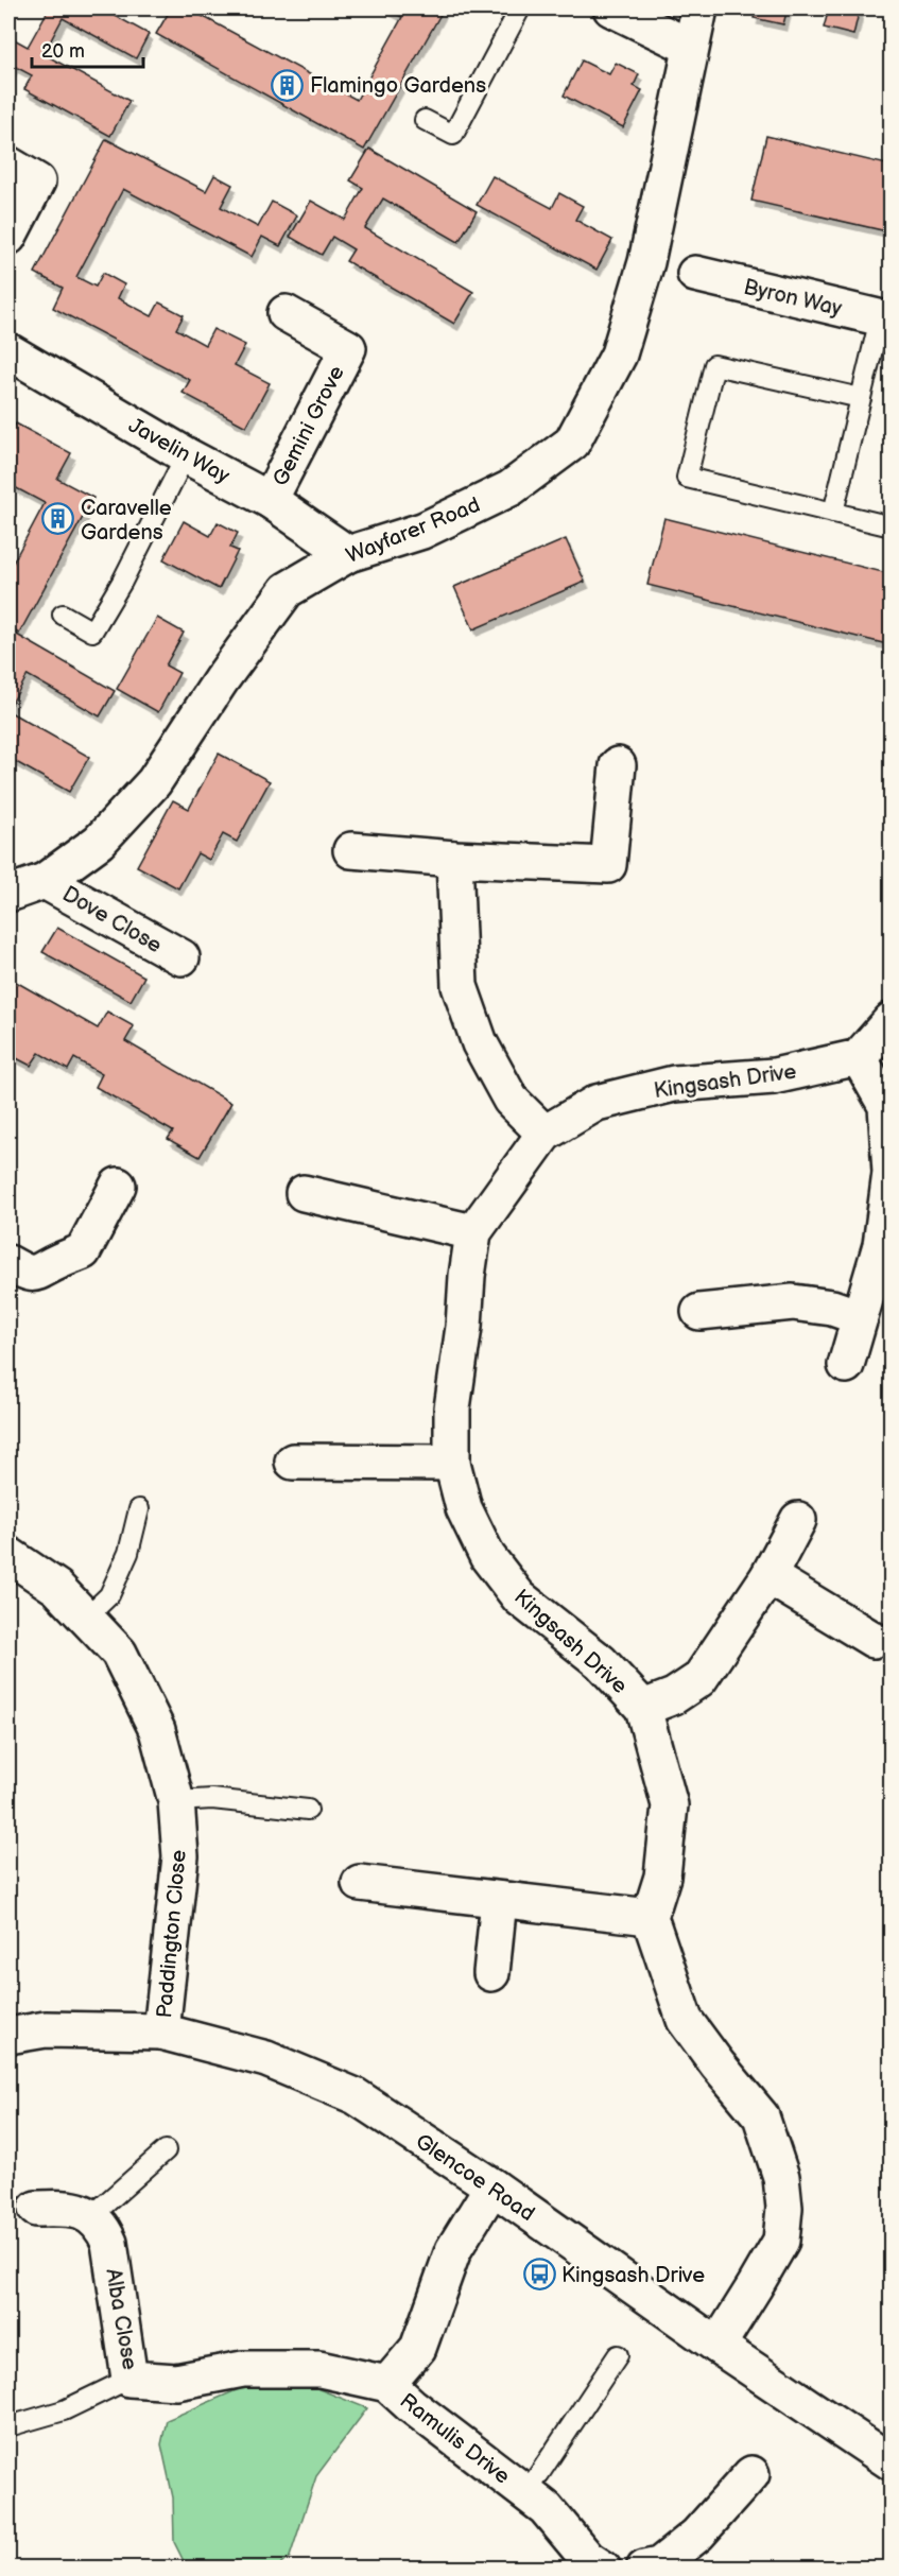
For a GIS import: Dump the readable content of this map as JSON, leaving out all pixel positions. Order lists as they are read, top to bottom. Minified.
{"streets":{"street":["Byron Way","Gemini Grove","Javelin Way","Wayfarer Road","Dove Close","Kingsash Drive","Paddington Close","Glencoe Road","Alba Close","Ramulis Drive"]},"crossings":[["Gemini Grove","Javelin Way"],["Javelin Way","Wayfarer Road"],["Wayfarer Road","Dove Close"],["Paddington Close","Glencoe Road"],["Glencoe Road","Ramulis Drive"],["Alba Close","Ramulis Drive"]],"places":{"building":["Flamingo Gardens","Caravelle Gardens"],"bus stop":["Kingsash Drive"]},"scale_bar":"20 m"}
